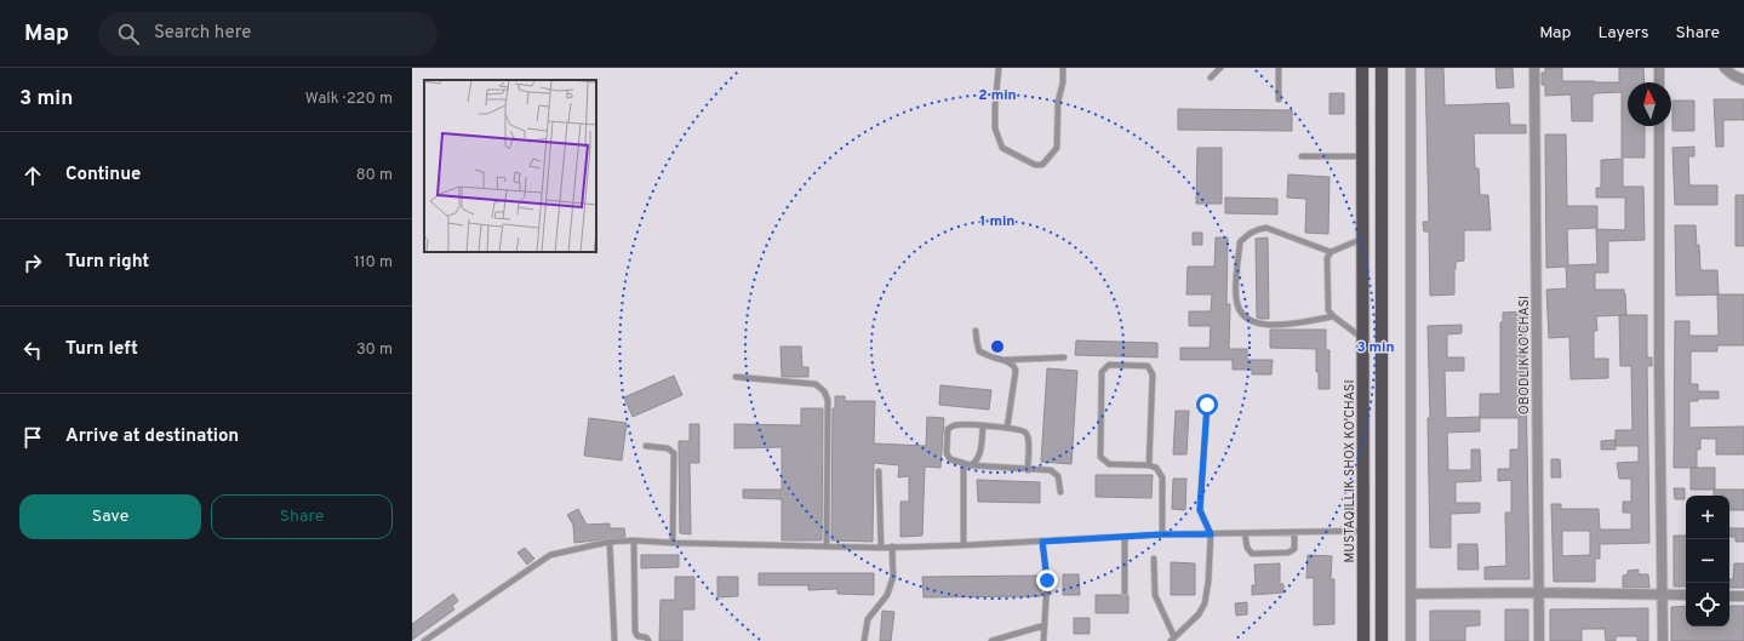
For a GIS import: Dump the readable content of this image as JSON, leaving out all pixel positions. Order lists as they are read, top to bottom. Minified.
{"streets":{"main road":["MUSTAQILLIK SHOX KO'CHASI"],"street":["OBODLIK KO'CHASI"]},"north":"top","page":{"header":"Map","search":"Search here","nav":["Map","Layers","Share"],"heading":["3 min","Walk · 220 m"],"list":[["Continue","80 m"],["Turn right","110 m"],["Turn left","30 m"],"Arrive at destination"],"buttons":["Save","Share"],"map_buttons":["+","−"]},"rings":["2 min","1 min","3 min"]}
